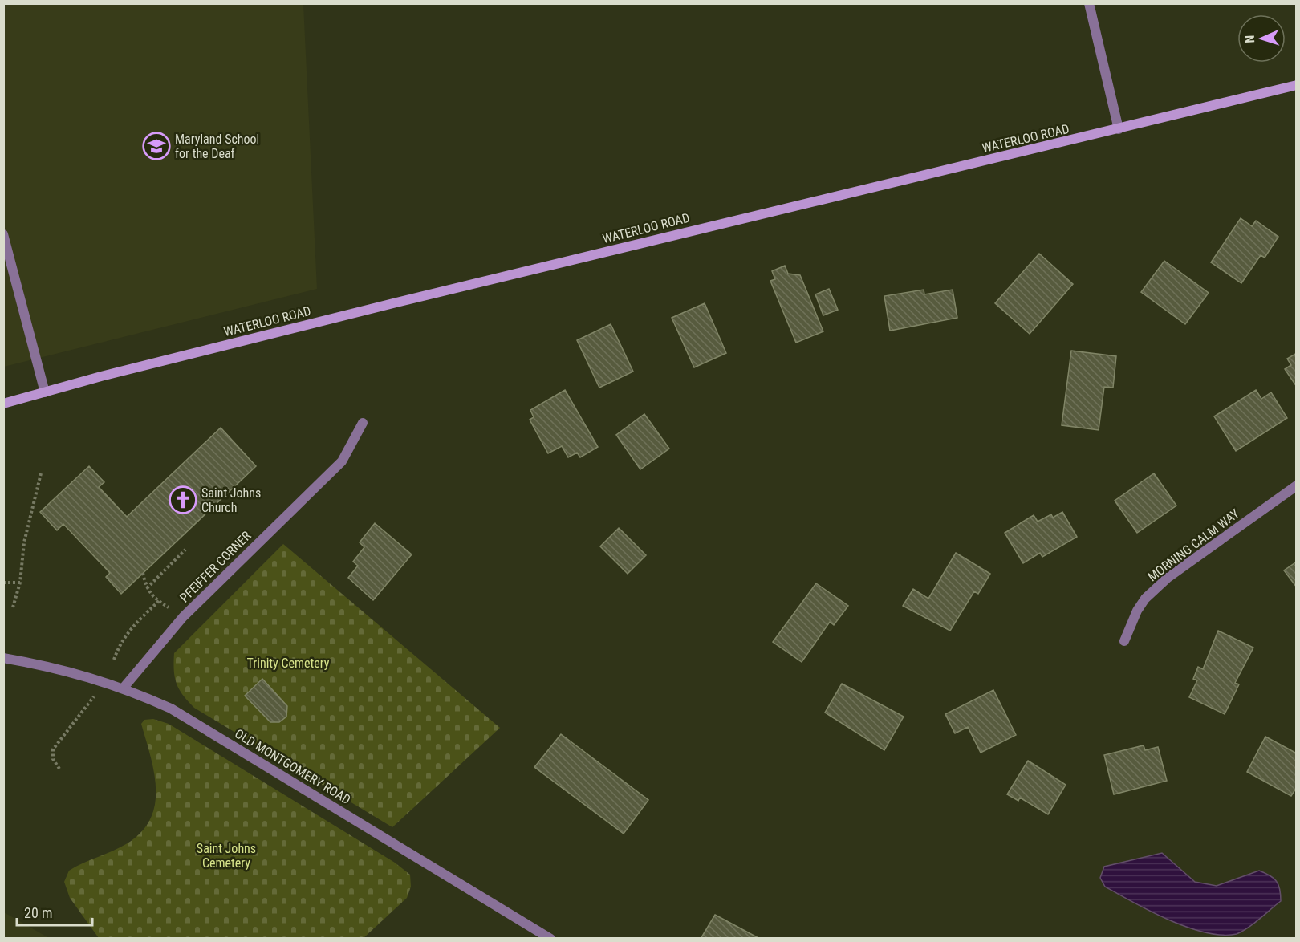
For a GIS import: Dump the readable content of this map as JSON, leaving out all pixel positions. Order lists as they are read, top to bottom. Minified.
{"streets":{"main road":["WATERLOO ROAD"],"street":["MORNING CALM WAY","PFEIFFER CORNER","OLD MONTGOMERY ROAD"]},"crossings":[["PFEIFFER CORNER","OLD MONTGOMERY ROAD"]],"parks":["Trinity Cemetery","Saint Johns Cemetery"],"places":{"school or university":["Maryland School for the Deaf"],"church":["Saint Johns Church"]},"scale_bar":"20 m","north":"left"}
